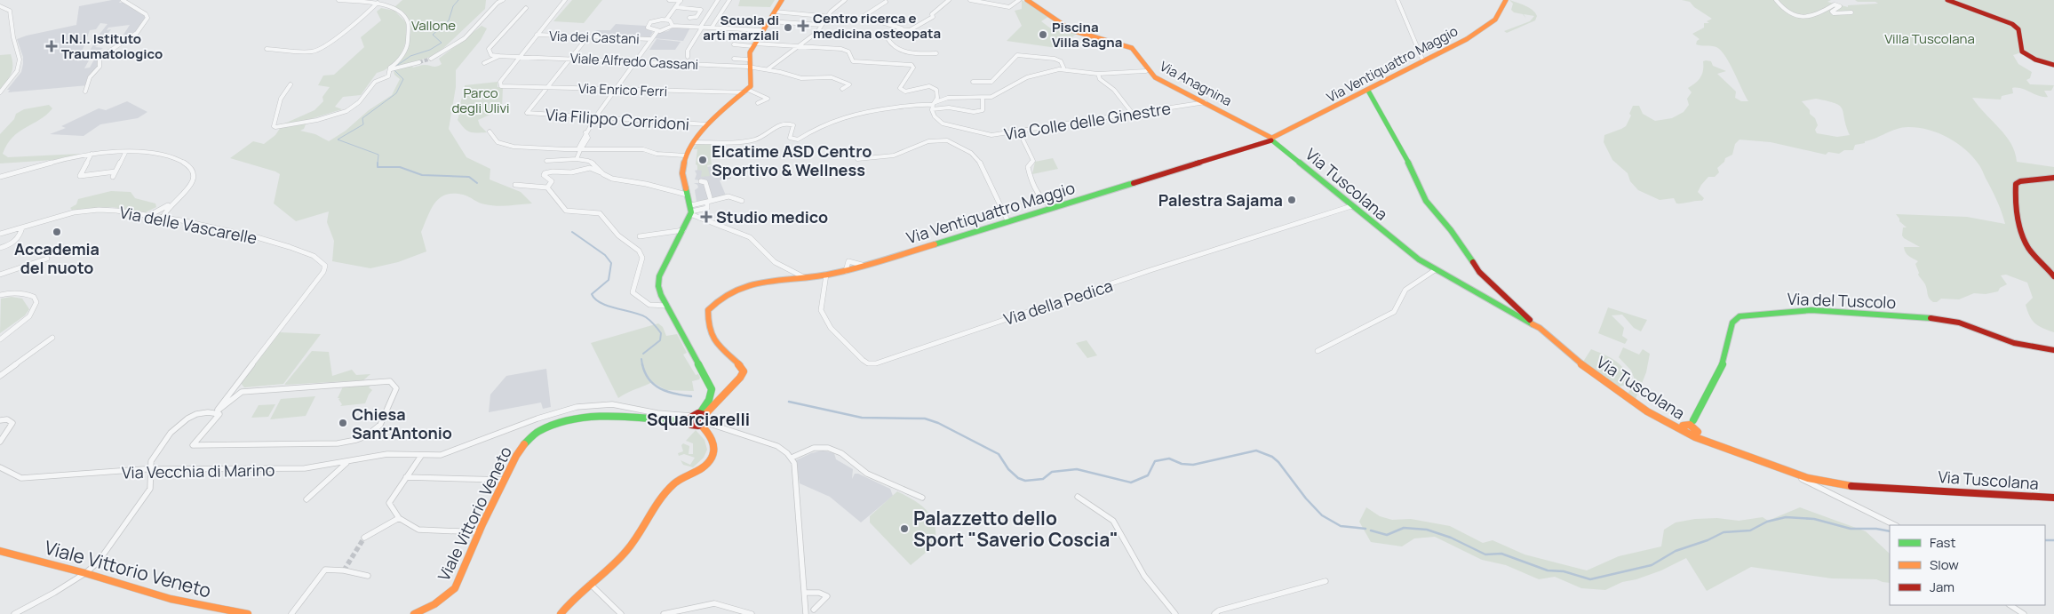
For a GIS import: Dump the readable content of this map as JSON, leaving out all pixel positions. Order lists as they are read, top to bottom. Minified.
{"streets":{"main road":["Via Ventiquattro Maggio","Via Anagnina","Via Tuscolana","Via del Tuscolo","Viale Vittorio Veneto"],"street":["Via dei Castani","Viale Alfredo Cassani","Via Enrico Ferri","Via Filippo Corridoni","Via Colle delle Ginestre","Via delle Vascarelle","Via della Pedica","Via Vecchia di Marino"]},"crossings":[["Viale Alfredo Cassani","Via Enrico Ferri"],["Via Ventiquattro Maggio","Via Anagnina"],["Via Ventiquattro Maggio","Via Tuscolana"],["Via Ventiquattro Maggio","Via della Pedica"],["Via Anagnina","Via Colle delle Ginestre"],["Via Anagnina","Via Tuscolana"],["Via Enrico Ferri","Via Filippo Corridoni"],["Via Tuscolana","Via della Pedica"],["Via Vecchia di Marino","Viale Vittorio Veneto"]],"districts":["Squarciarelli"],"parks":["Vallone","Villa Tuscolana","Parco degli Ulivi"],"places":{"health":["Centro ricerca e medicina osteopata","I.N.I. Istituto Traumatologico","Studio medico"],"other":["Scuola di arti marziali","Piscina Villa Sagna","Elcatime ASD Centro Sportivo & Wellness","Palestra Sajama","Accademia del nuoto","Chiesa Sant'Antonio","Palazzetto dello Sport \"Saverio Coscia\""]},"legend":["Fast","Slow","Jam"]}
